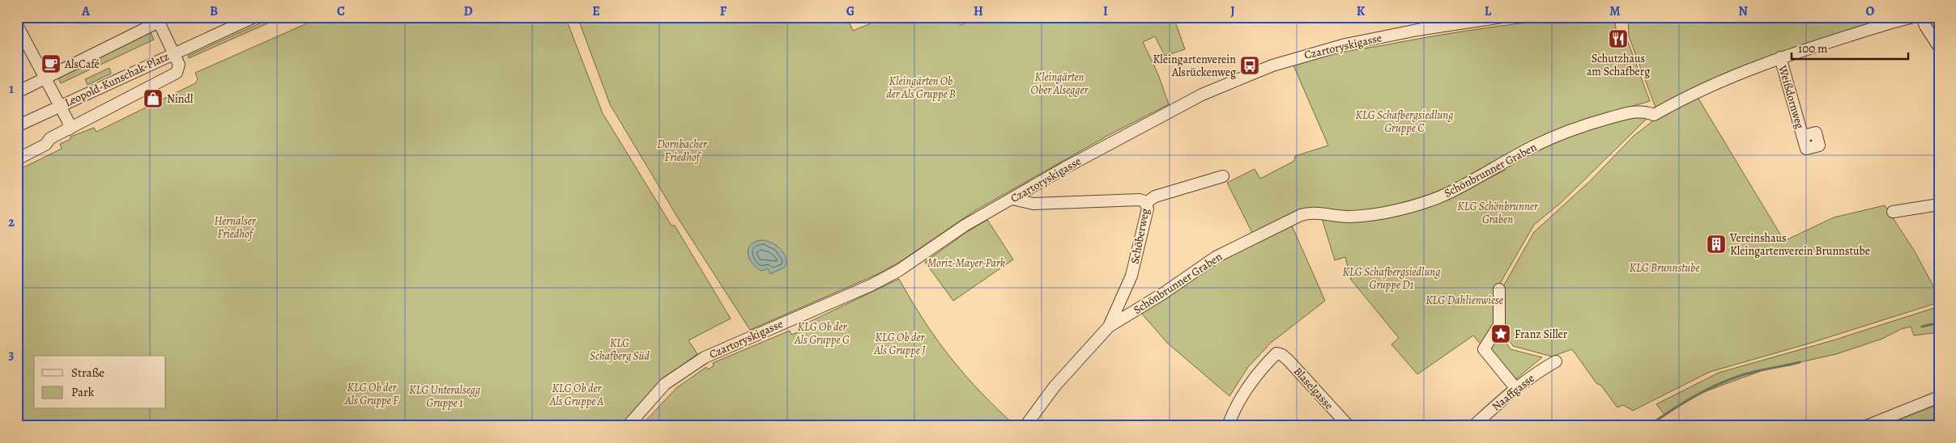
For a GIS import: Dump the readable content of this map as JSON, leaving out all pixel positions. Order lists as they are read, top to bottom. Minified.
{"streets":{"street":["Czartoryskigasse","Leopold-Kunschak-Platz","Weißdornweg","Schönbrunner Graben","Schöberweg","Blaselgasse","Naaffgasse"]},"crossings":[["Czartoryskigasse","Schöberweg"],["Weißdornweg","Schönbrunner Graben"],["Schönbrunner Graben","Schöberweg"]],"parks":["Kleingärten Ober Alsegger","Kleingärten Ob der Als Gruppe B","KLG Schafbergsiedlung Gruppe C","Dornbacher Friedhof","KLG Schönbrunner Graben","Hernalser Friedhof","Moriz-Mayer-Park","KLG Brunnstube","KLG Schafbergsiedlung Gruppe D1","KLG Dahlienwiese","KLG Ob der Als Gruppe G","KLG Ob der Als Gruppe J","KLG Schafberg Süd","KLG Ob der Als Gruppe F","KLG Ob der Als Gruppe A","KLG Unteralsegg Gruppe 1"],"places":{"restaurant":["Schutzhaus am Schafberg"],"cafe":["AlsCafé"],"bus stop":["Kleingartenverein Alsrückenweg"],"shop":["Nindl"],"building":["Vereinshaus Kleingartenverein Brunnstube"],"place":["Franz Siller"]},"legend":["Straße","Park"],"scale_bar":"100 m","grid":{"columns":["A","B","C","D","E","F","G","H","I","J","K","L","M","N","O"],"rows":["1","2","3"]}}
